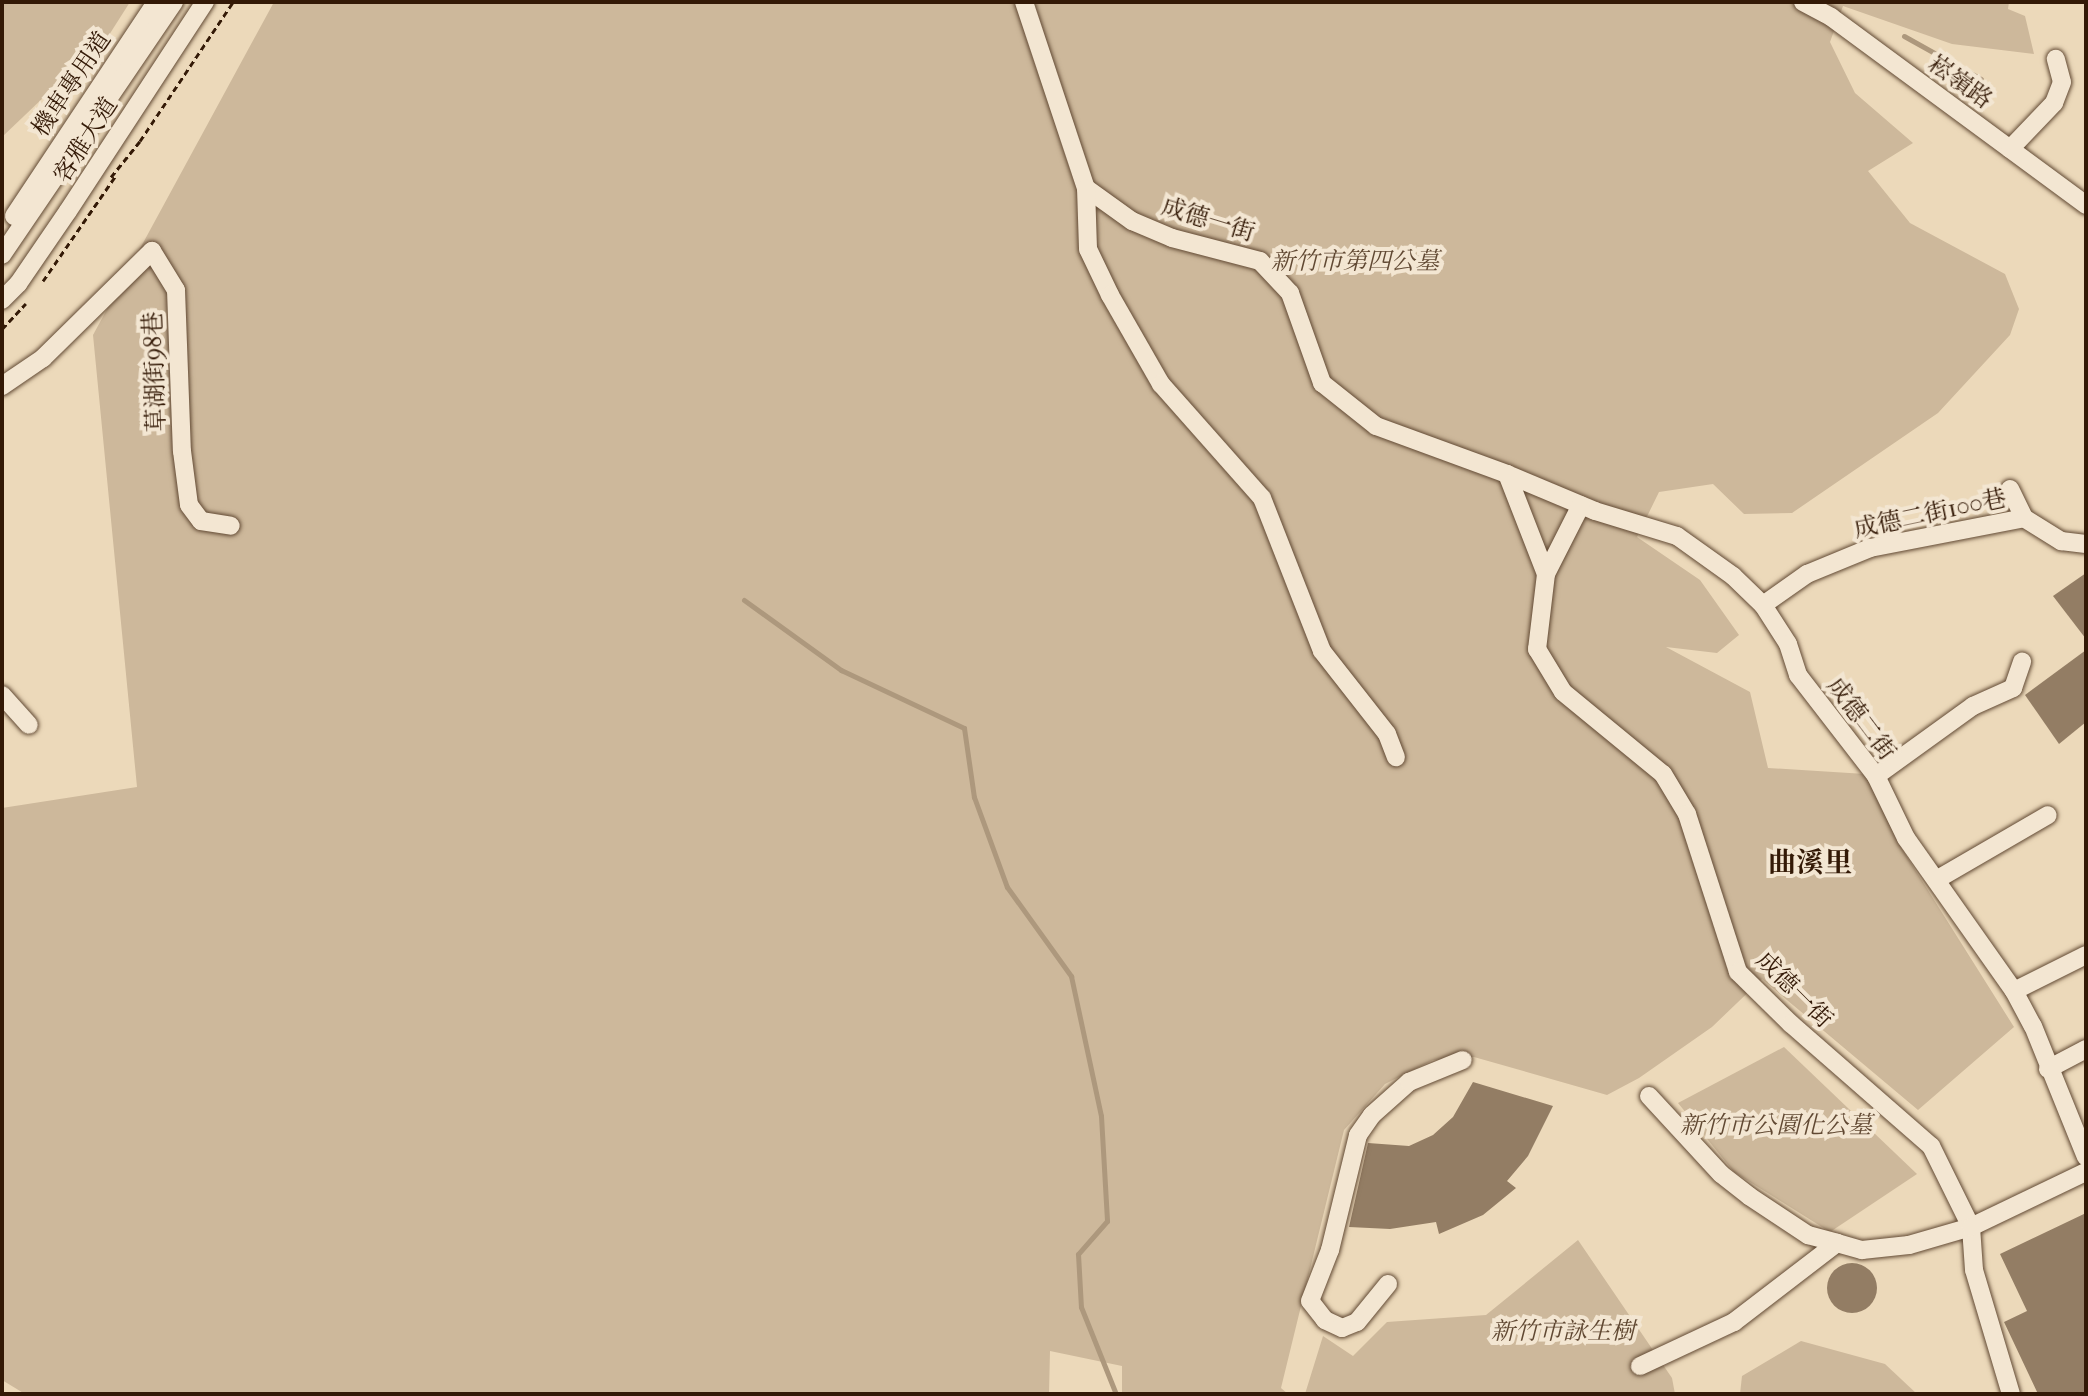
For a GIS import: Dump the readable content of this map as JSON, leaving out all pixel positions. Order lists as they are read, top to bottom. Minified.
{"streets":{"street":["崧嶺路","機車專用道","客雅大道","成德一街","草湖街98巷","成德二街100巷","成德二街"]},"crossings":[["成德一街","成德二街"],["成德二街100巷","成德二街"]],"districts":["曲溪里"],"parks":["新竹市第四公墓","新竹市公園化公墓","新竹市詠生樹"]}
